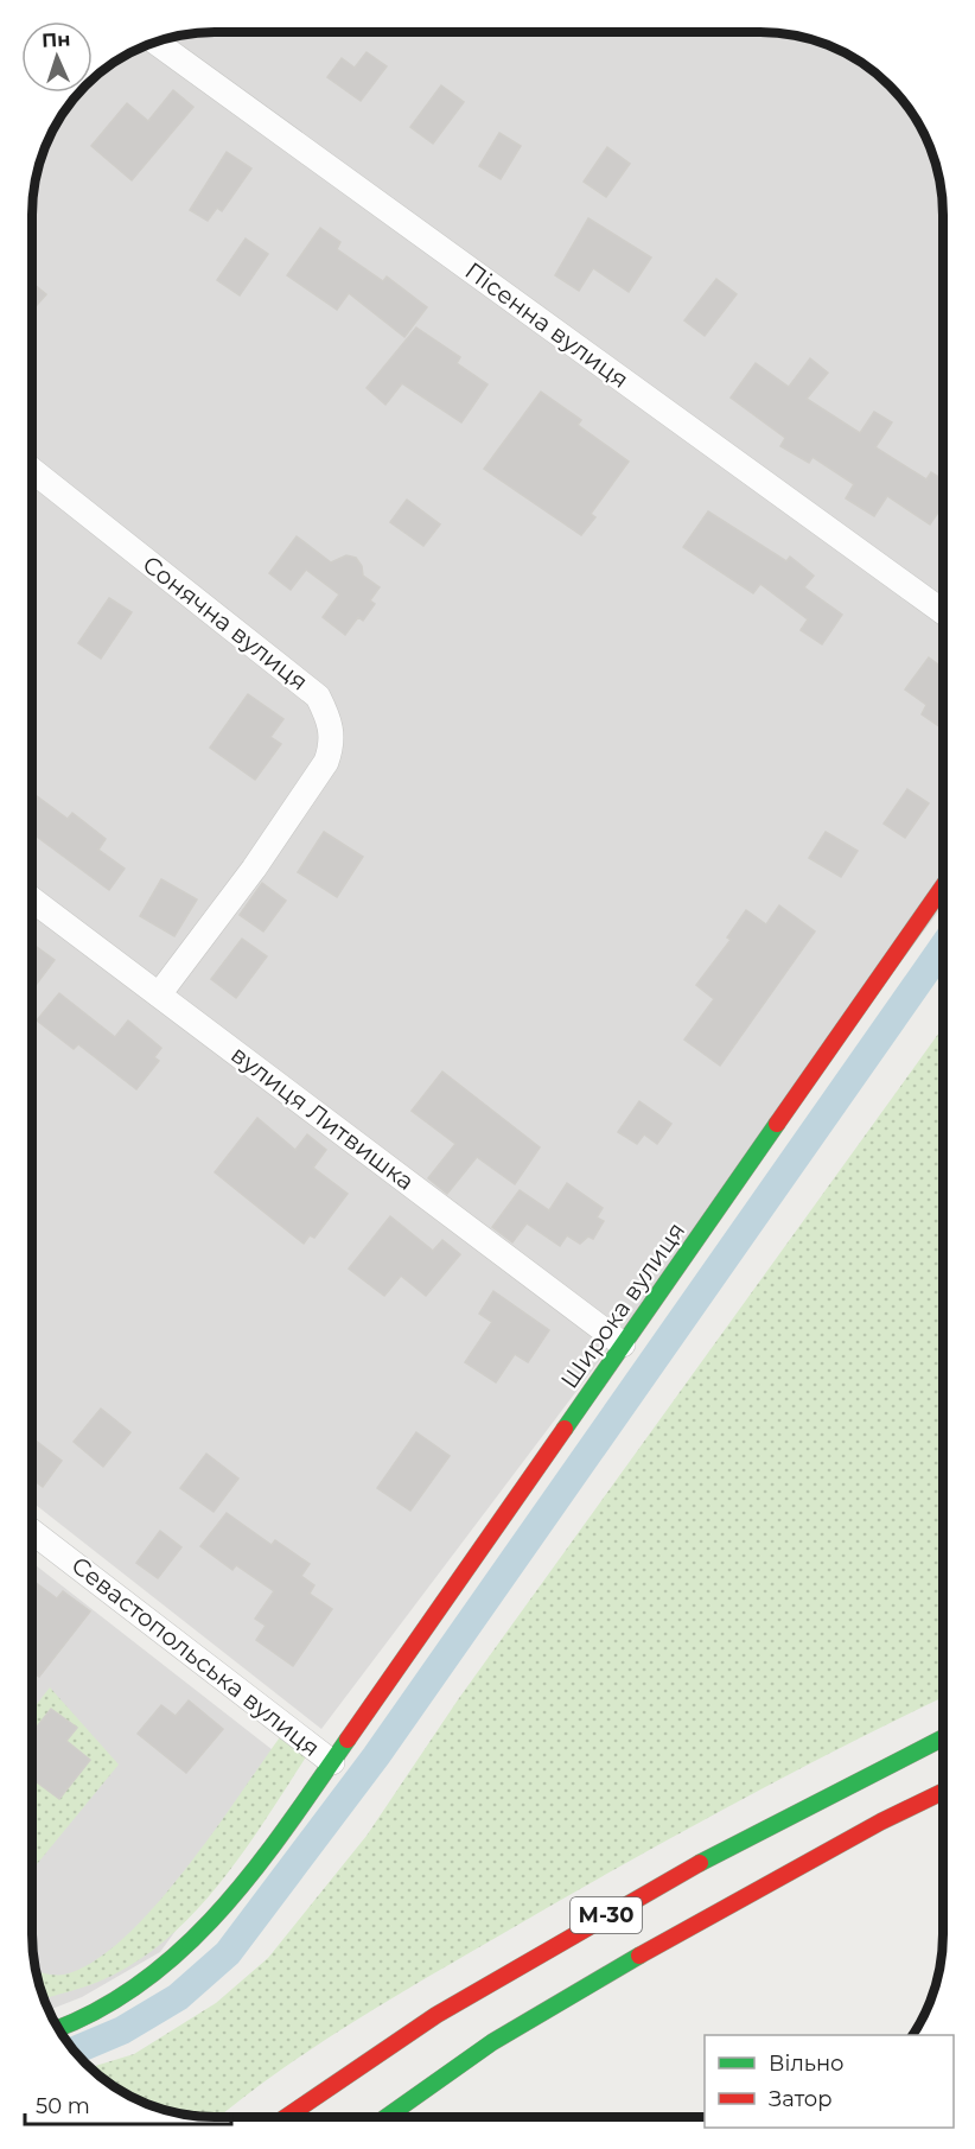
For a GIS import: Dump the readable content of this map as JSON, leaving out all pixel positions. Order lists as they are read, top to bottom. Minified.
{"streets":{"main road":["Широка вулиця","М-30"],"street":["Пісенна вулиця","Сонячна вулиця","вулиця Литвишка","Севастопольська вулиця"]},"crossings":[["Сонячна вулиця","вулиця Литвишка"],["вулиця Литвишка","Широка вулиця"],["Широка вулиця","Севастопольська вулиця"]],"legend":["Вільно","Затор"],"scale_bar":"50 m","north":"top"}
